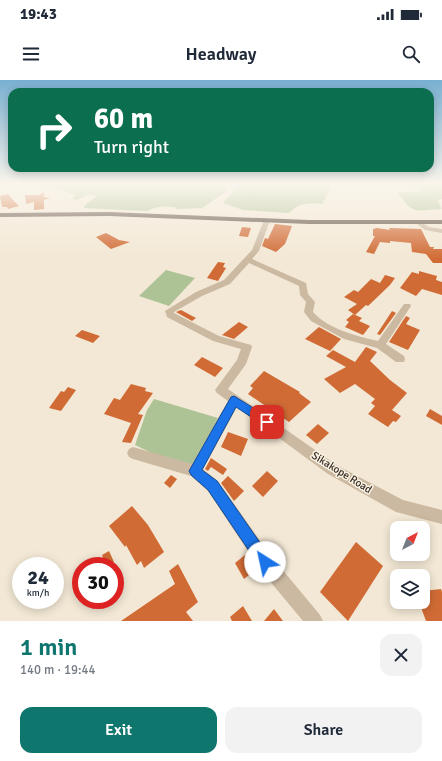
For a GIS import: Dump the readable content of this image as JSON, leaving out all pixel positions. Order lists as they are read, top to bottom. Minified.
{"streets":{"street":["Sikakope Road"]},"north":"top right","page":{"status":"19:43","header":"Headway","turn":["60 m","Turn right"],"speed":"24 km/h","limit":"30","heading":["1 min","140 m · 19:44"],"buttons":["Exit","Share"]}}
